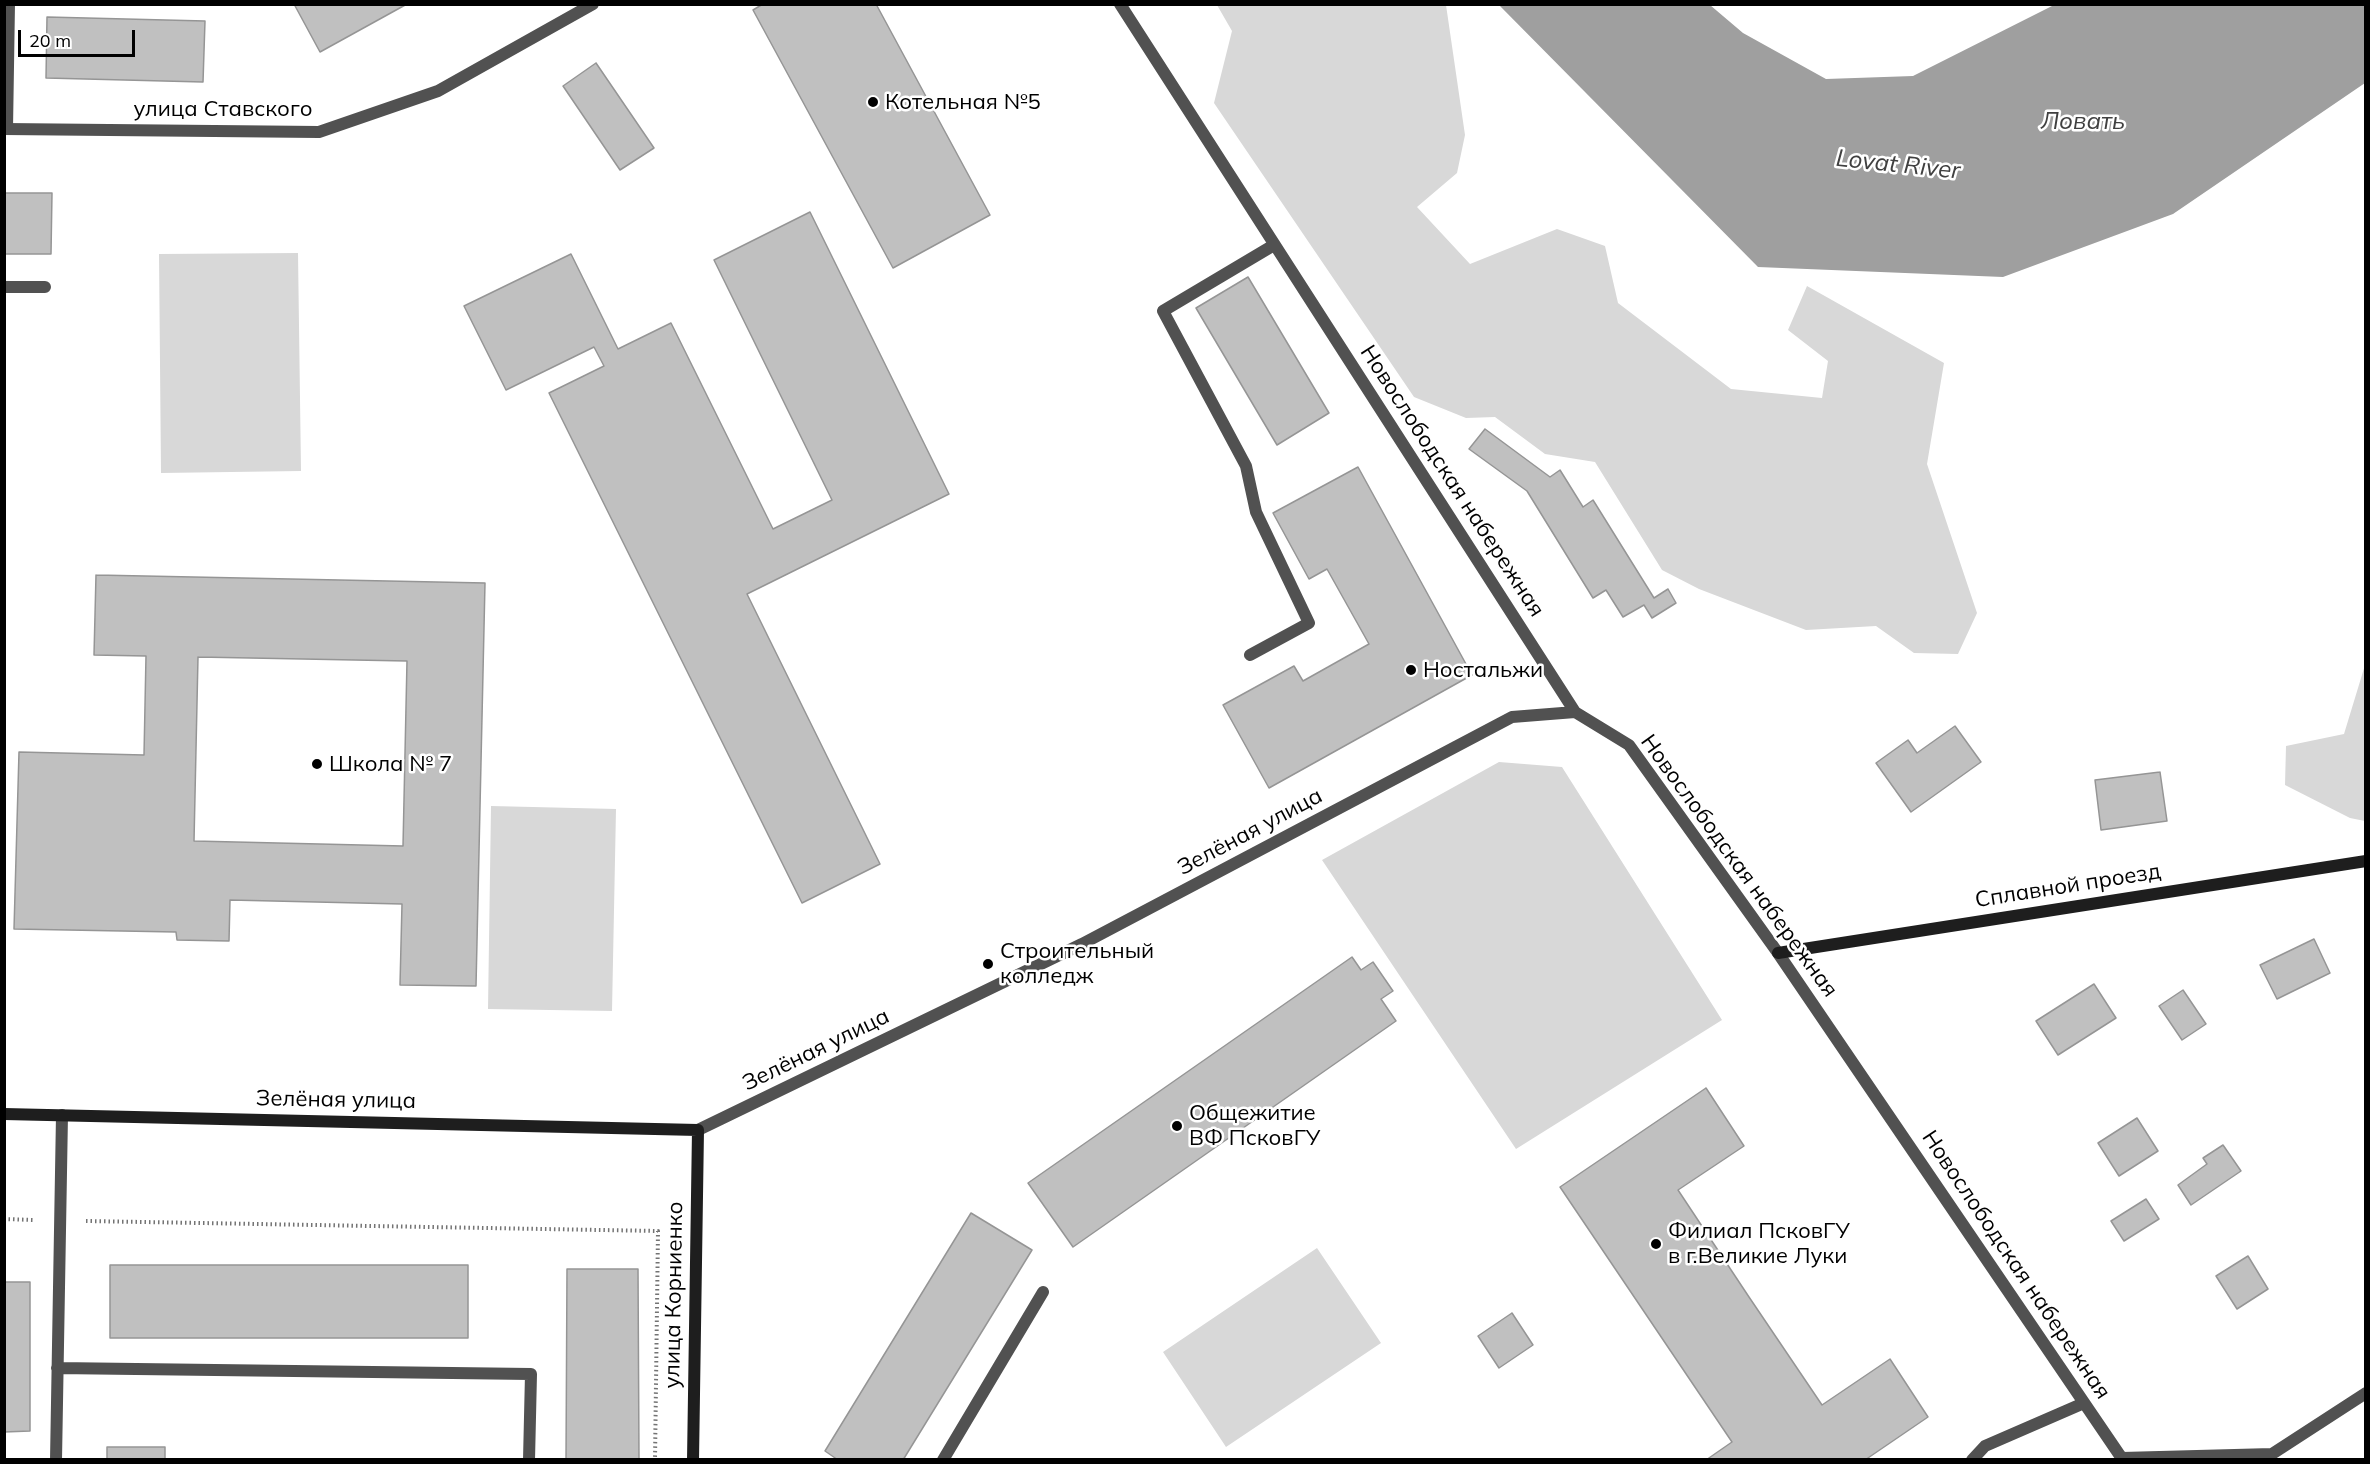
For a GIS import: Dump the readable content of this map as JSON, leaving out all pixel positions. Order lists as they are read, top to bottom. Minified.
{"streets":{"street":["улица Ставского","Новослободская набережная","Зелёная улица","Сплавной проезд","улица Корниенко"]},"crossings":[["Новослободская набережная","Зелёная улица"],["Новослободская набережная","Сплавной проезд"],["Зелёная улица","улица Корниенко"]],"water":["Ловать","Lovat River"],"places":["Котельная №5","Ностальжи","Школа № 7","Строительный колледж","Общежитие ВФ ПсковГУ","Филиал ПсковГУ в г.Великие Луки"],"scale_bar":"20 m"}
